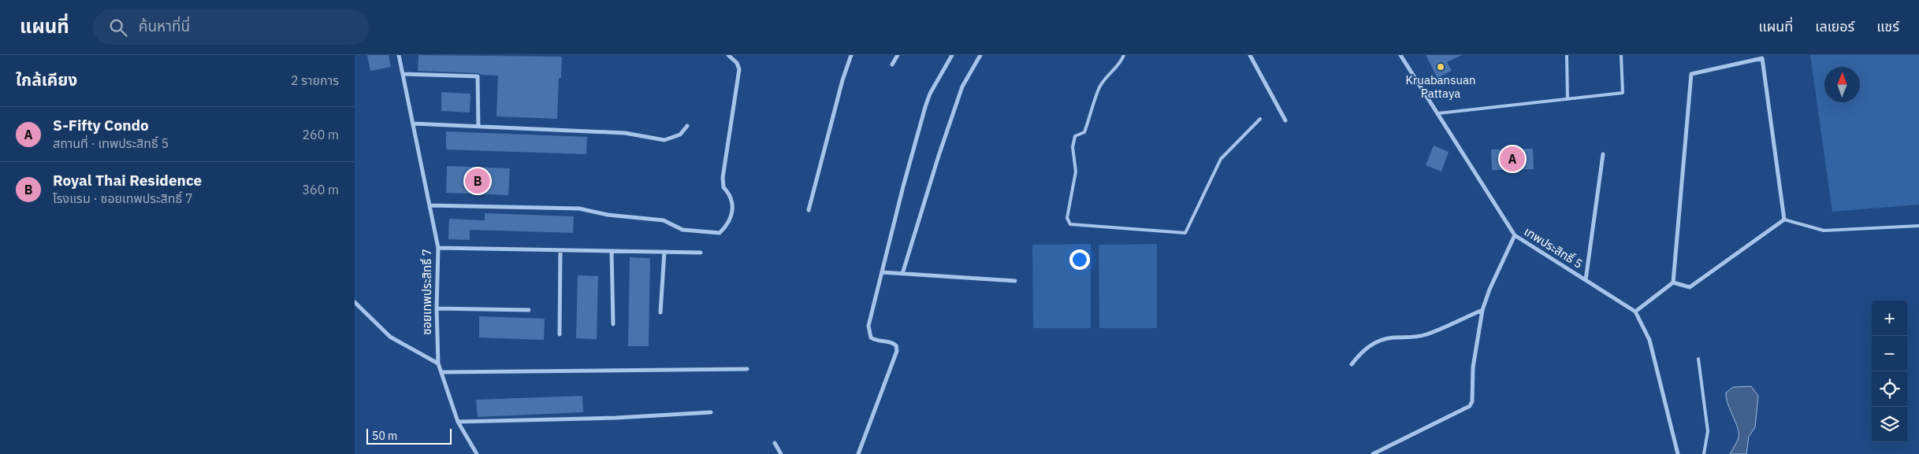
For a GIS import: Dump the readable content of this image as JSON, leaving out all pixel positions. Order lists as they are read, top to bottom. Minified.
{"streets":{"street":["เทพประสิทธิ์ 5","ซอยเทพประสิทธิ์ 7"]},"places":["Kruabansuan Pattaya"],"scale_bar":"50 m","north":"top","page":{"header":"แผนที่","search":"ค้นหาที่นี่","nav":["แผนที่","เลเยอร์","แชร์"],"heading":["ใกล้เคียง","2 รายการ"],"list":[{"mark":"A","name":"S-Fifty Condo","note":"สถานที่ · เทพประสิทธิ์ 5","value":"260 m"},{"mark":"B","name":"Royal Thai Residence","note":"โรงแรม · ซอยเทพประสิทธิ์ 7","value":"360 m"}],"pins":["A","B"],"map_buttons":["+","−"],"scale":"50 m"}}
